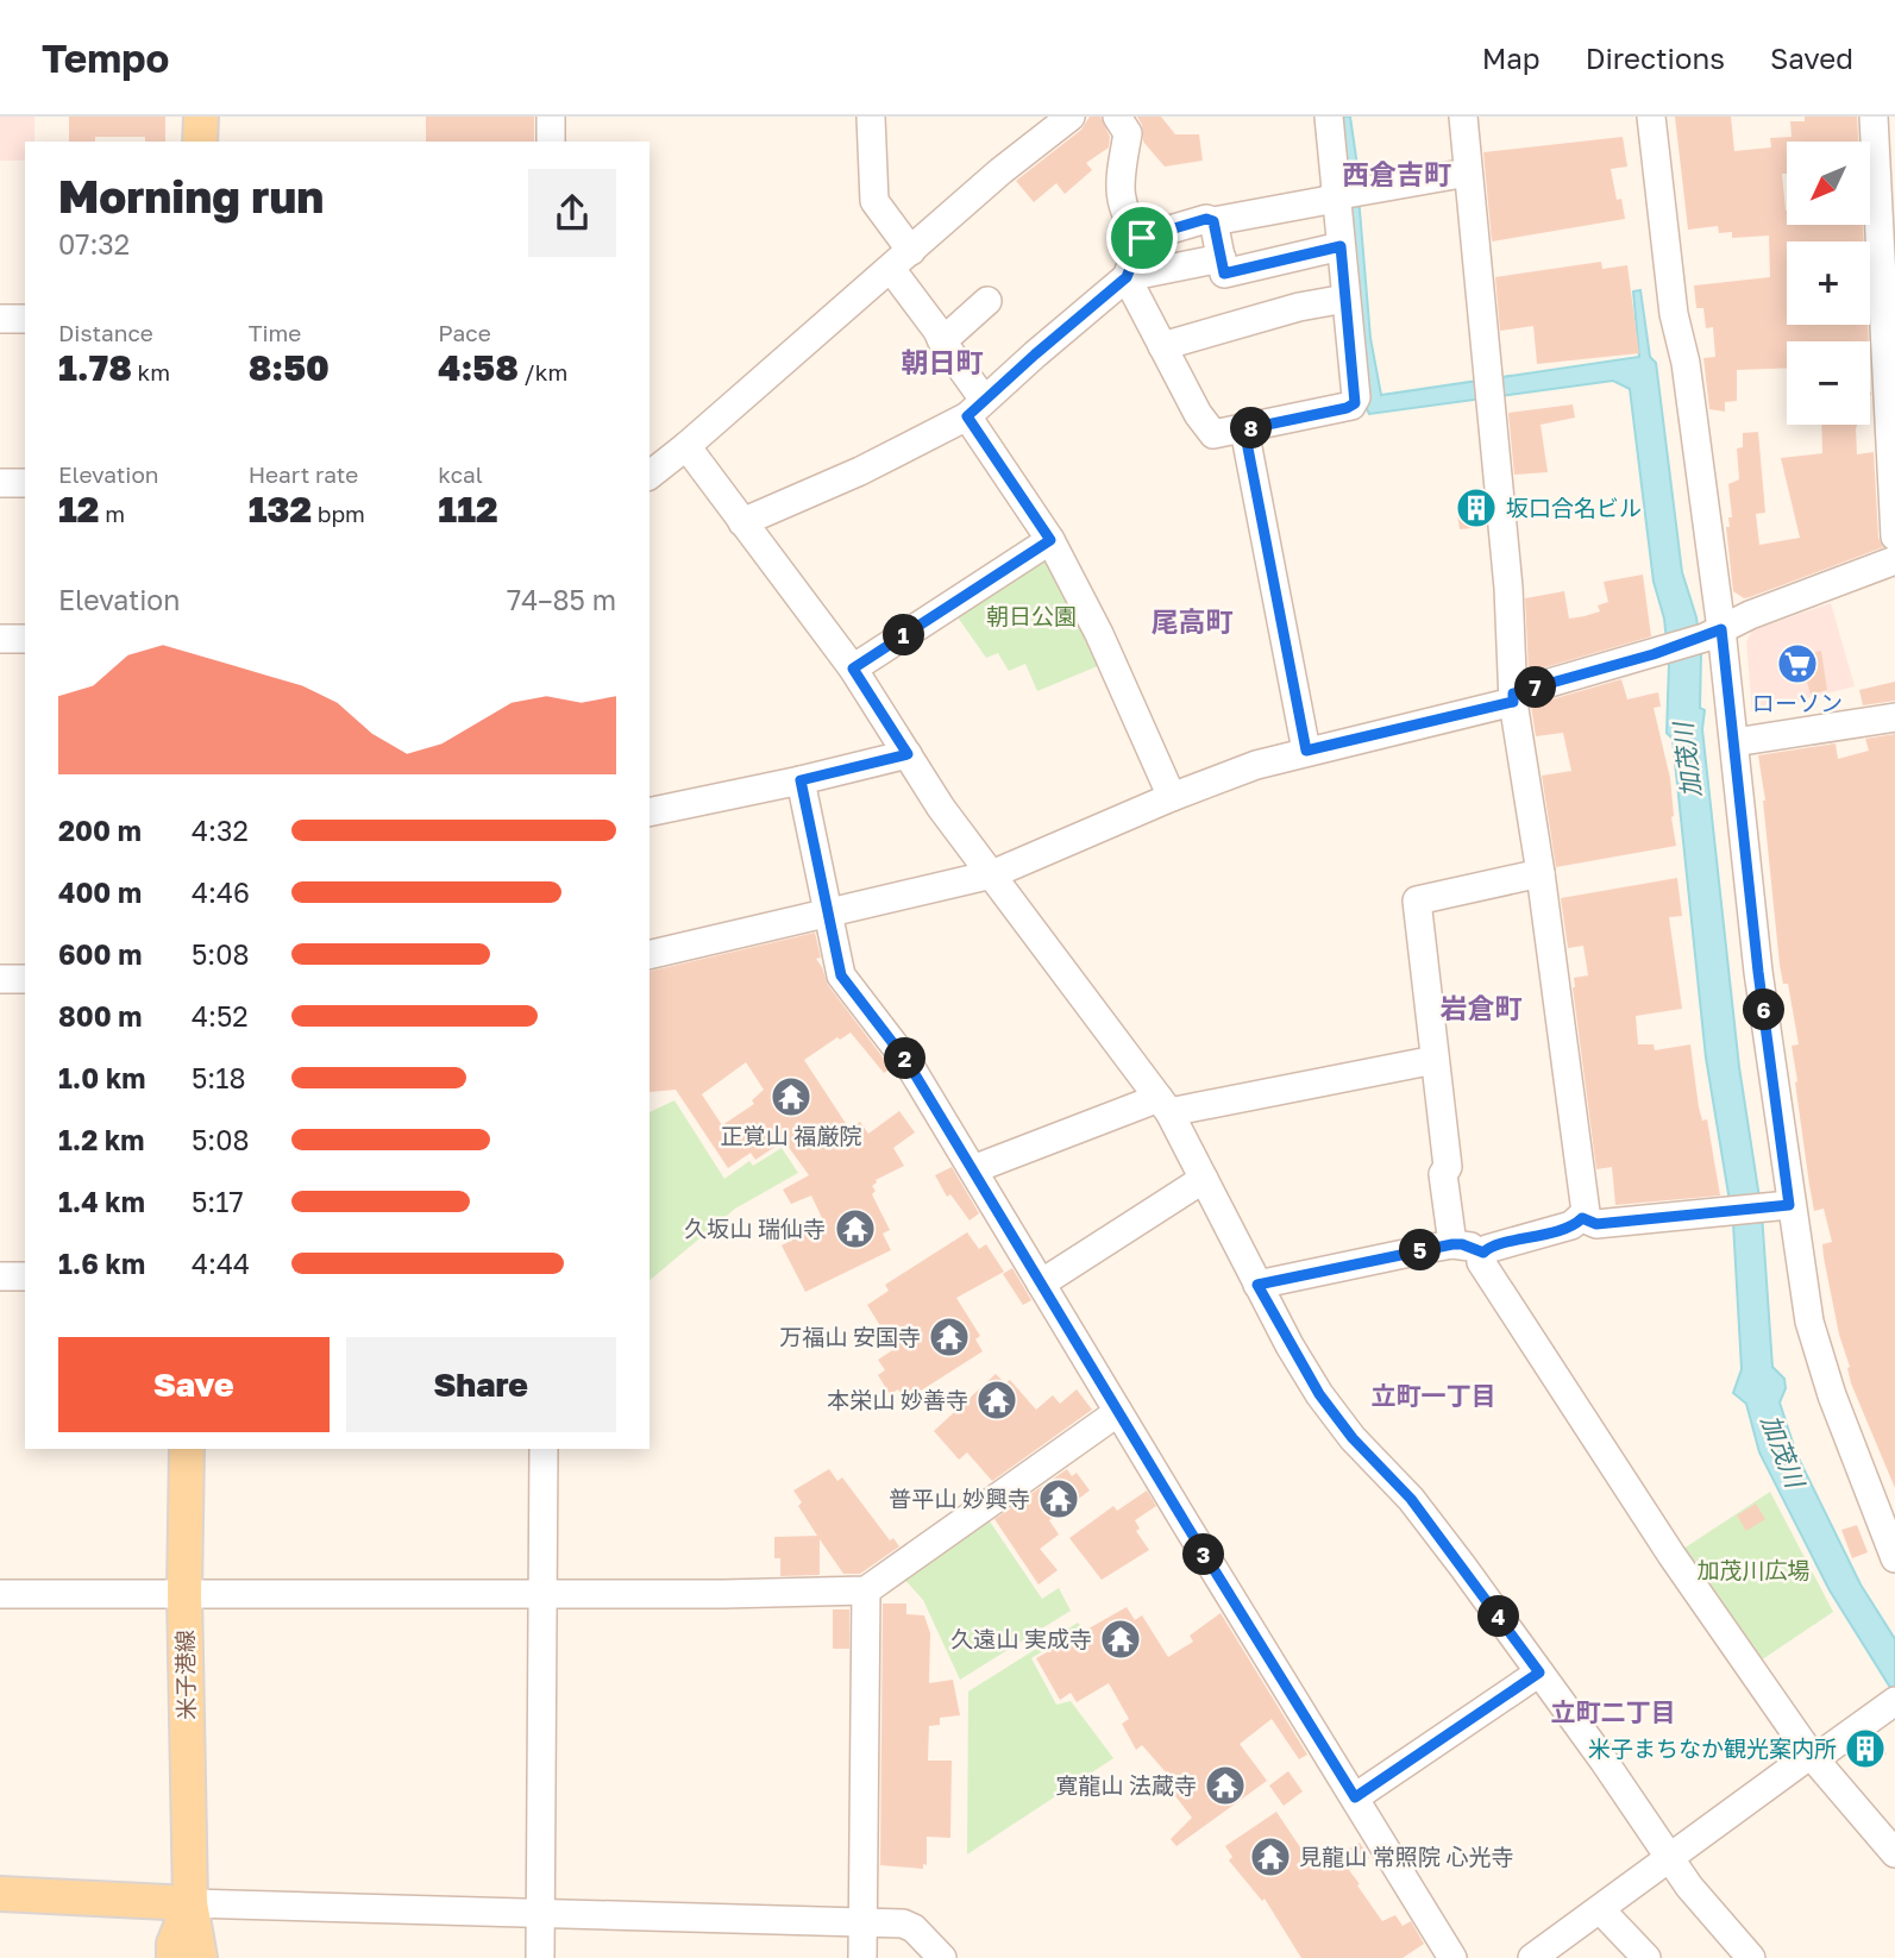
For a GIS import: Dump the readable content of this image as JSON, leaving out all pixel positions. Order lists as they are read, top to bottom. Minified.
{"streets":{"main road":["米子港線"]},"districts":["西倉吉町","朝日町","尾高町","岩倉町","立町一丁目","立町二丁目"],"water":["加茂川"],"parks":["朝日公園","加茂川広場"],"places":{"building":["坂口合名ビル","米子まちなか観光案内所"],"supermarket":["ローソン"],"temple":["正覚山 福厳院","久坂山 瑞仙寺","万福山 安国寺","本栄山 妙善寺","普平山 妙興寺","久遠山 実成寺","寛龍山 法蔵寺","見龍山 常照院 心光寺"]},"north":"bottom left","page":{"header":"Tempo","nav":["Map","Directions","Saved"],"map_buttons":["+","−"],"heading":["Morning run","07:32"],"stats":[["Distance","1.78 km"],["Time","8:50"],["Pace","4:58 /km"],["Elevation","12 m"],["Heart rate","132 bpm"],["kcal","112"]],"pins":["8","1","7","6","2","5","3","4"],"chart":["Elevation","74–85 m"],"list":[{"name":"200 m","note":"4:32"},{"name":"400 m","note":"4:46"},{"name":"600 m","note":"5:08"},{"name":"800 m","note":"4:52"},{"name":"1.0 km","note":"5:18"},{"name":"1.2 km","note":"5:08"},{"name":"1.4 km","note":"5:17"},{"name":"1.6 km","note":"4:44"}],"buttons":["Save","Share"]}}
